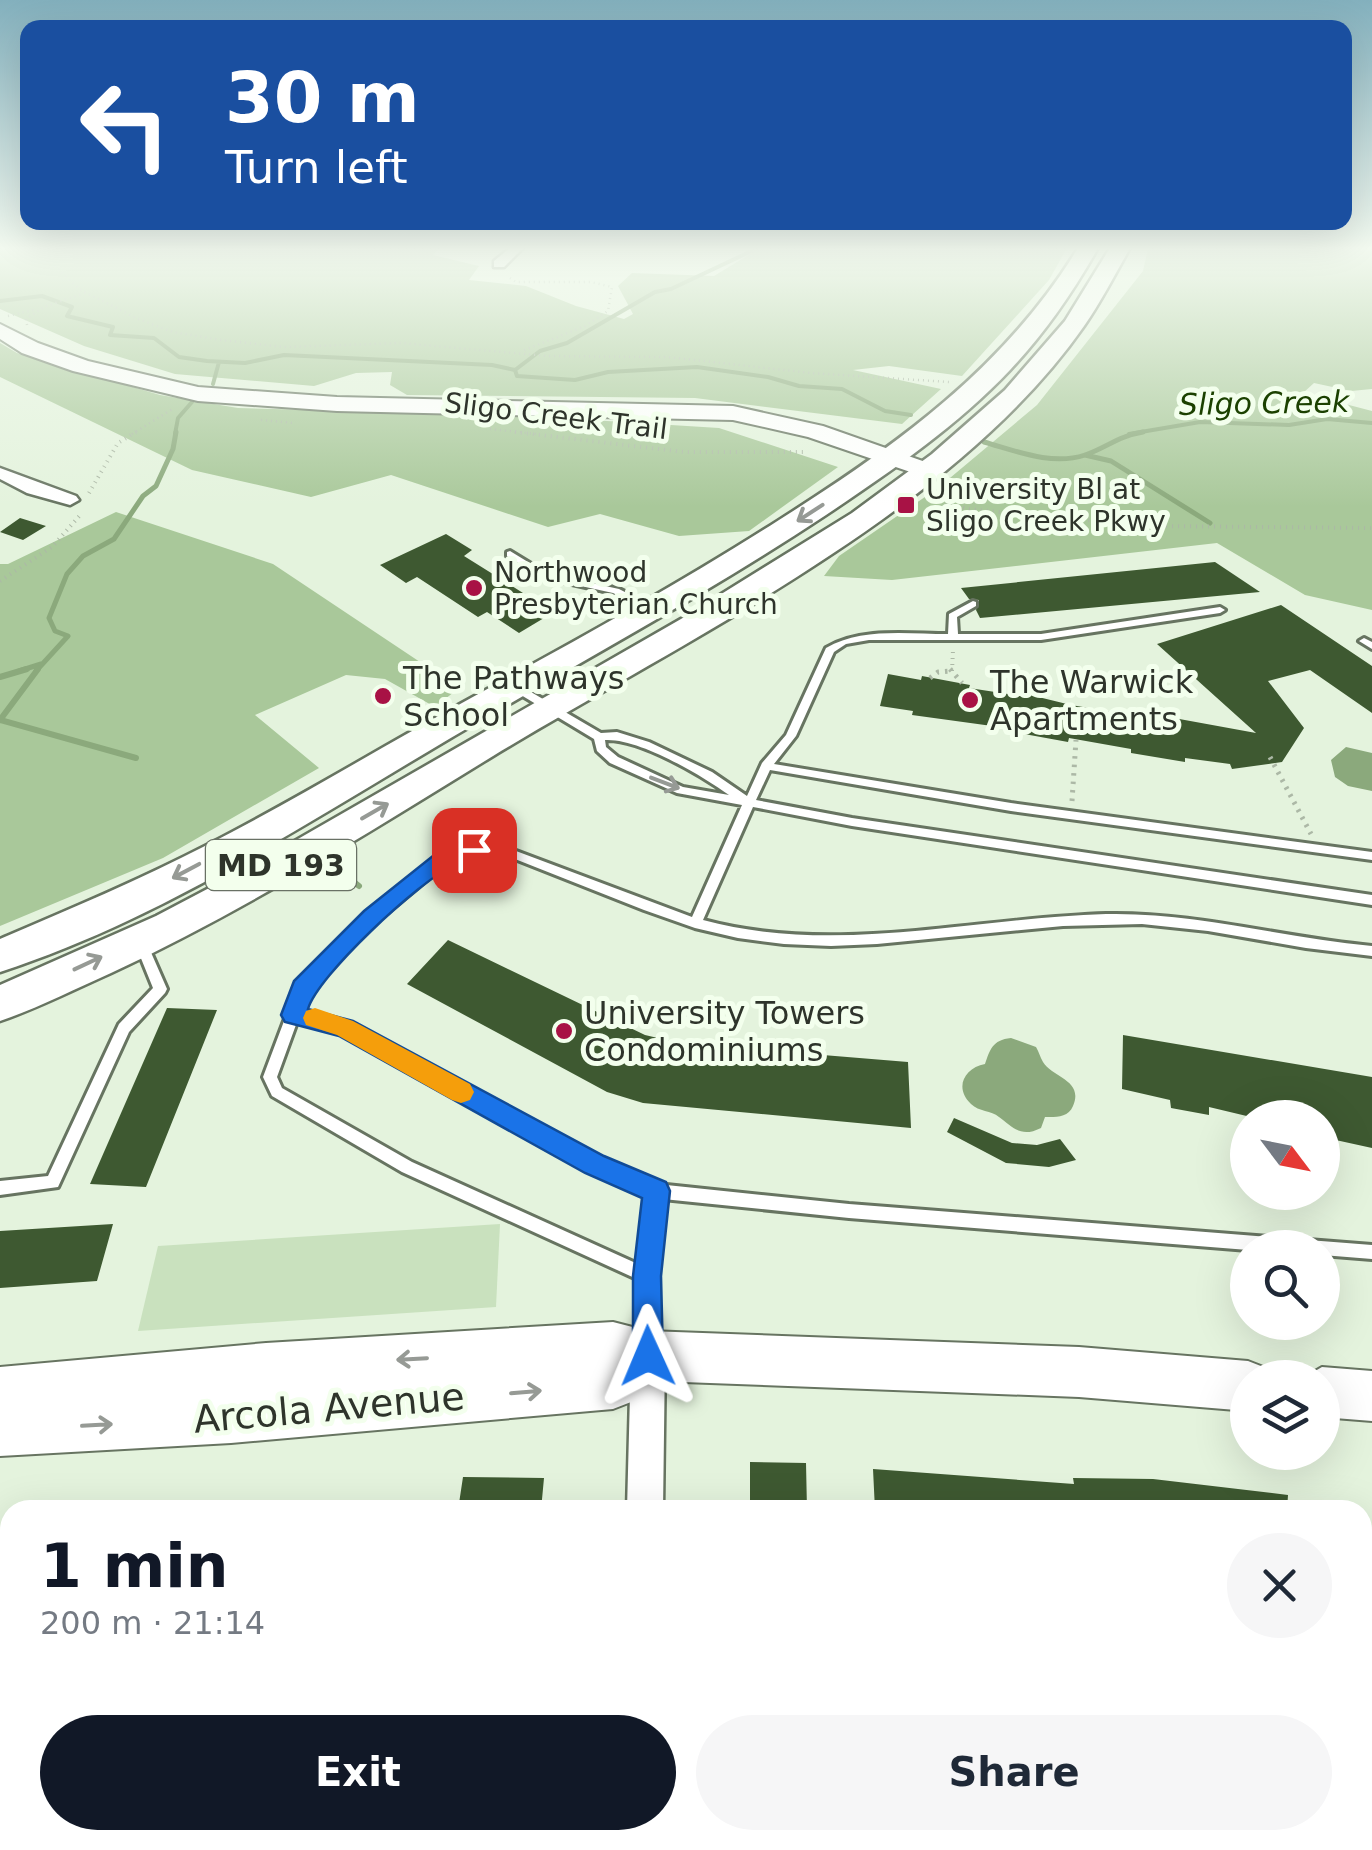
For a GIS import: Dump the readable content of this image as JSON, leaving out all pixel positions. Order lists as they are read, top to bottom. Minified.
{"streets":{"main road":["MD 193"],"street":["Arcola Avenue"],"path":["Sligo Creek Trail"]},"water":["Sligo Creek"],"places":{"transit":["University Bl at Sligo Creek Pkwy"],"other":["Northwood Presbyterian Church","The Pathways School","The Warwick Apartments","University Towers Condominiums"]},"north":"bottom right","page":{"turn":["30 m","Turn left"],"heading":["1 min","200 m · 21:14"],"buttons":["Exit","Share"]}}
